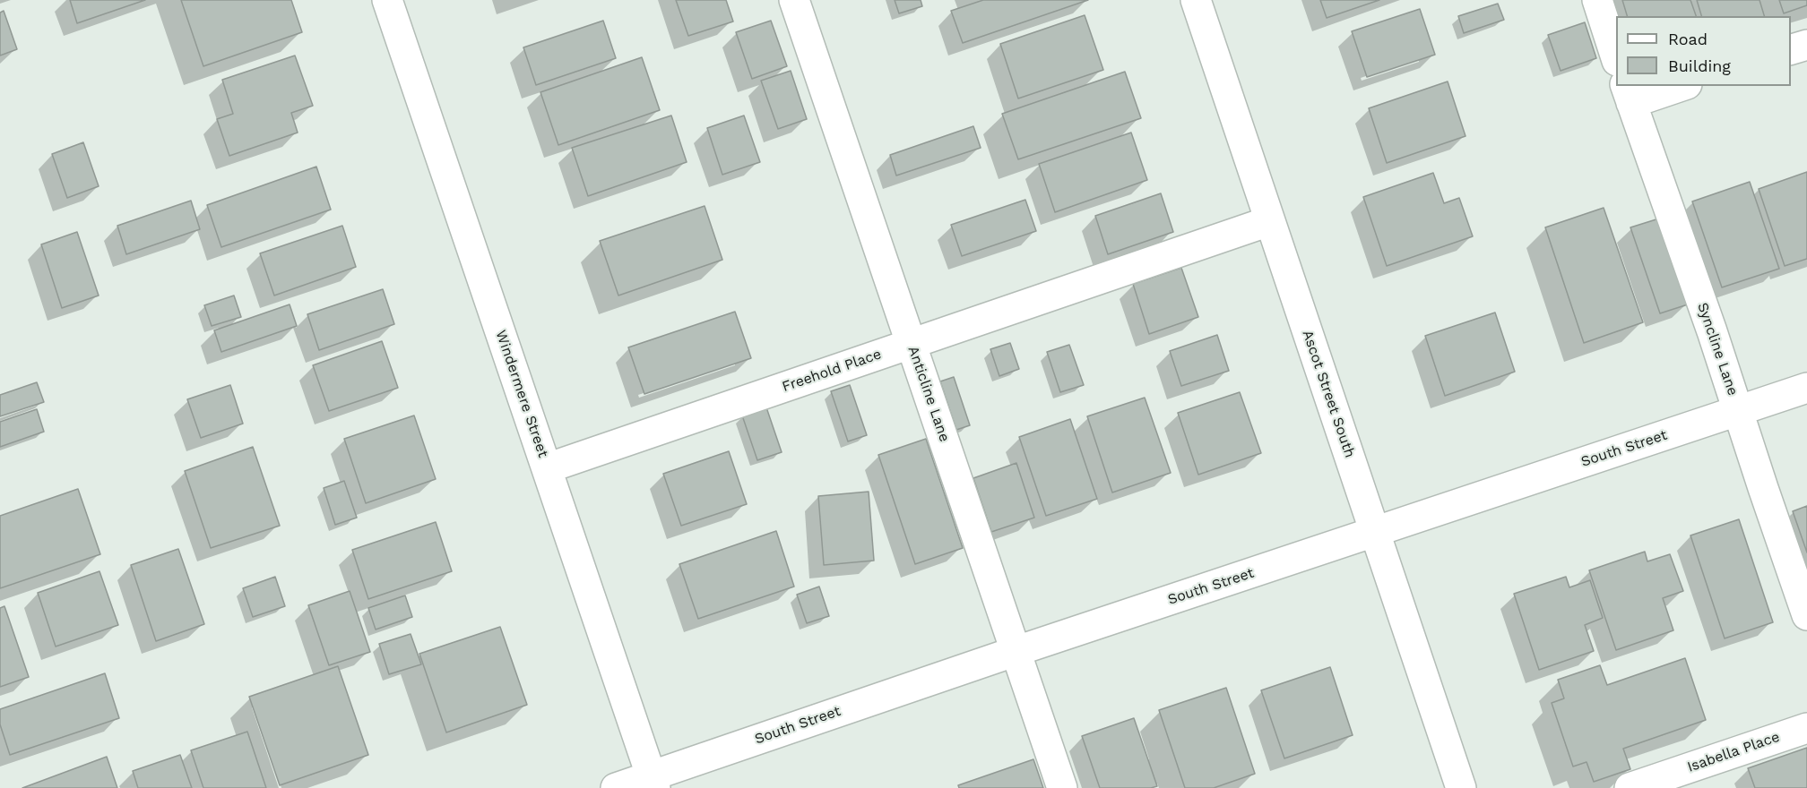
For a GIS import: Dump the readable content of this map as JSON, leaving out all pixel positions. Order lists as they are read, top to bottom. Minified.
{"streets":{"street":["Syncline Lane","Freehold Place","Windermere Street","Anticline Lane","Ascot Street South","South Street","Isabella Place"]},"crossings":[["Syncline Lane","South Street"],["Freehold Place","Windermere Street"],["Freehold Place","Anticline Lane"],["Freehold Place","Ascot Street South"],["Windermere Street","South Street"],["Anticline Lane","South Street"],["Ascot Street South","South Street"]],"legend":["Road","Building"]}
